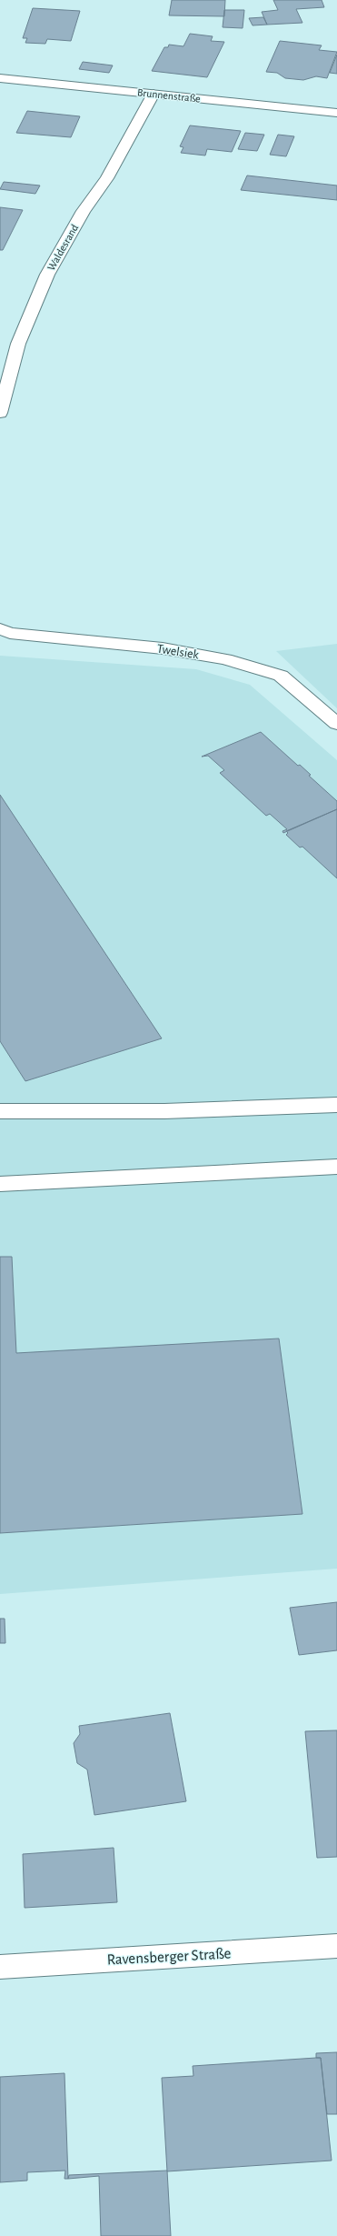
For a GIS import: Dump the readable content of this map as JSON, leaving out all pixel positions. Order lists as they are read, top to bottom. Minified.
{"streets":{"street":["Brunnenstraße","Waldesrand","Twelsiek","Ravensberger Straße"]},"crossings":[["Brunnenstraße","Waldesrand"]]}
